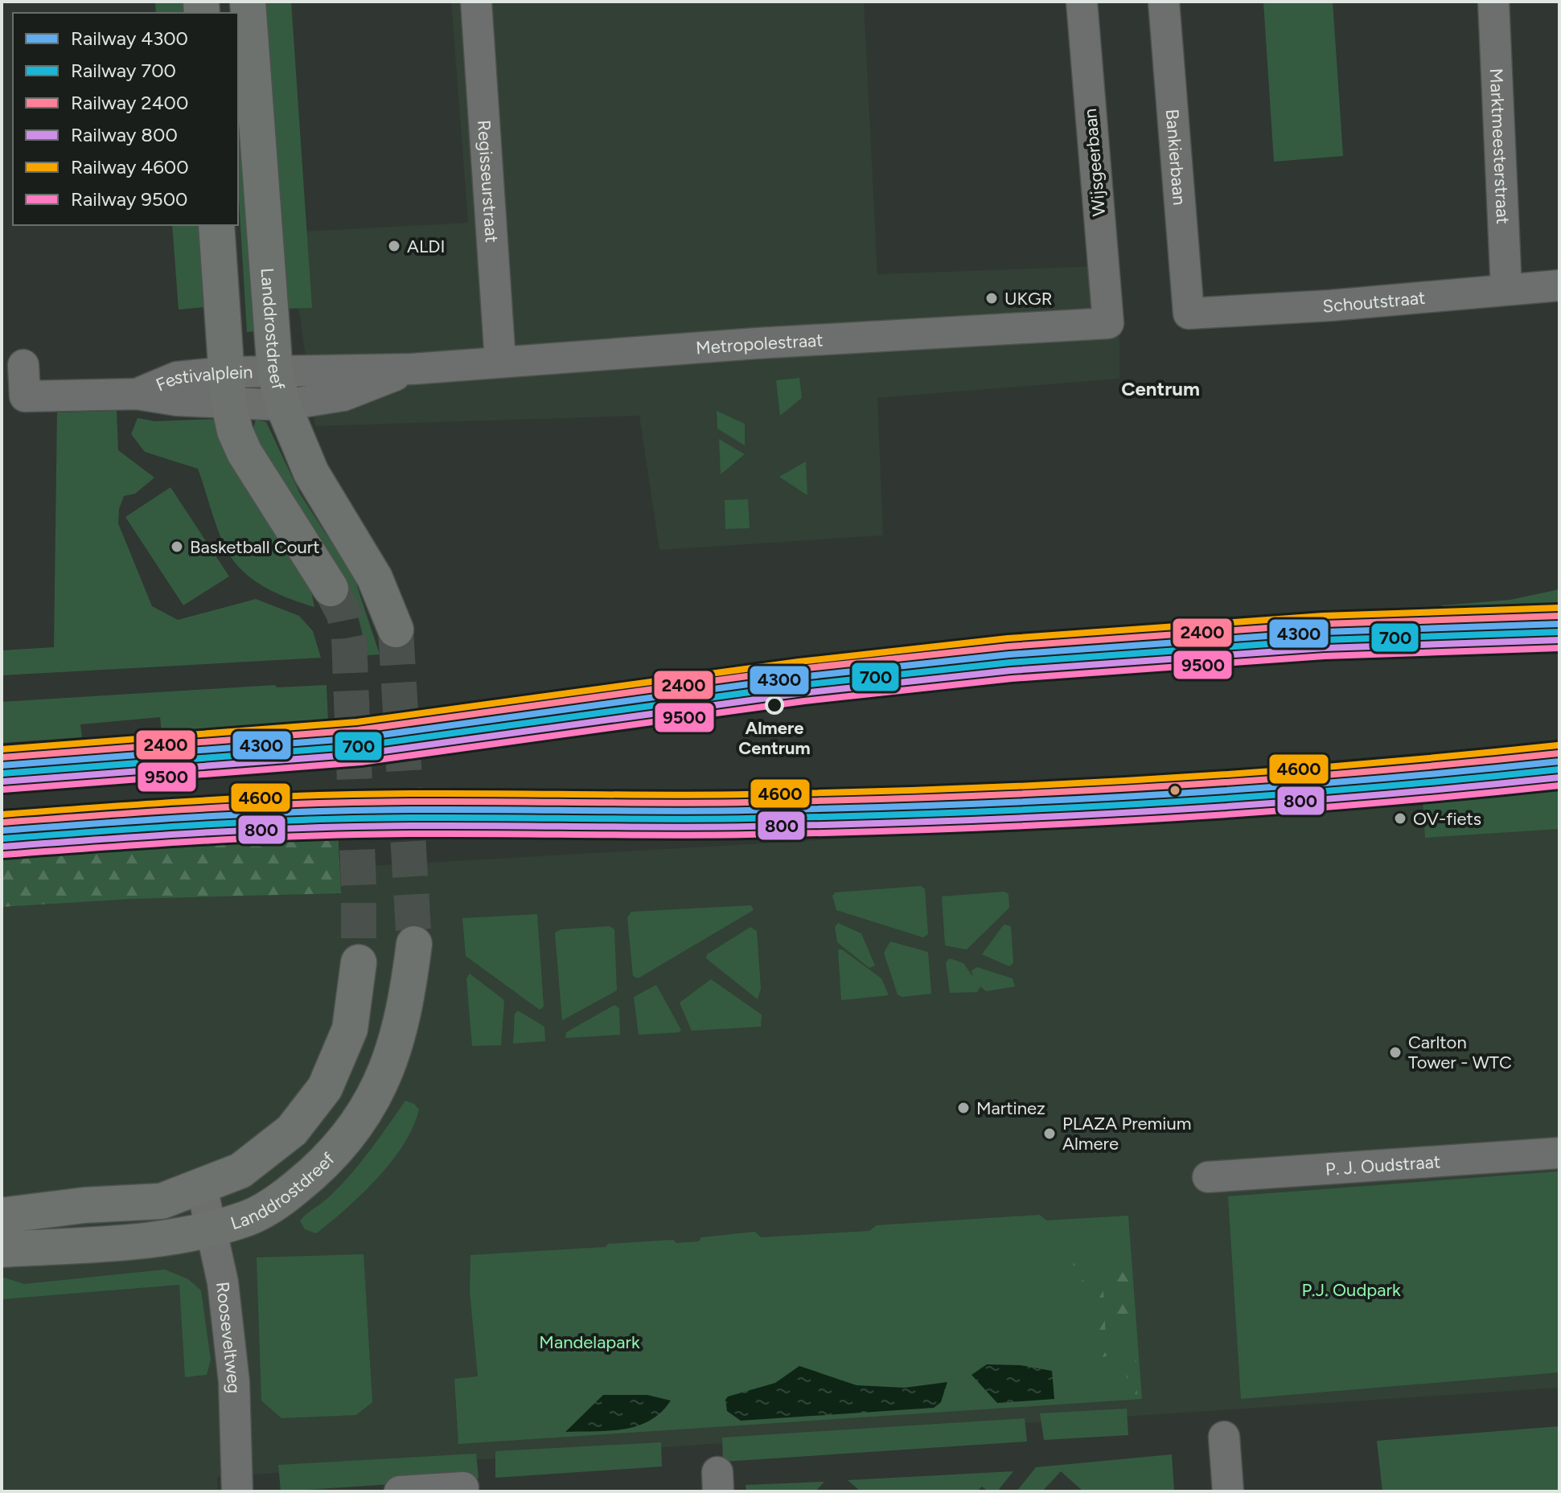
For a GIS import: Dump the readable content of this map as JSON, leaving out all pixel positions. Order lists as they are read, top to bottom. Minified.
{"streets":{"main road":["Landdrostdreef"],"street":["Marktmeesterstraat","Bankierbaan","Wijsgeerbaan","Regisseurstraat","Schoutstraat","Metropolestraat","Festivalplein","P. J. Oudstraat","Rooseveltweg"]},"crossings":[["Marktmeesterstraat","Schoutstraat"],["Bankierbaan","Schoutstraat"],["Wijsgeerbaan","Metropolestraat"],["Regisseurstraat","Metropolestraat"],["Landdrostdreef","Metropolestraat"],["Landdrostdreef","Rooseveltweg"],["Metropolestraat","Festivalplein"]],"districts":["Centrum"],"parks":["P.J. Oudpark","Mandelapark"],"places":["ALDI","UKGR","Basketball Court","Almere Centrum","OV-fiets","Carlton Tower - WTC","Martinez","PLAZA Premium Almere"],"lines":["rail line 4600","rail line 2400","rail line 4300","rail line 700","rail line 800","rail line 9500"],"legend":["Railway 4300","Railway 700","Railway 2400","Railway 800","Railway 4600","Railway 9500"]}
